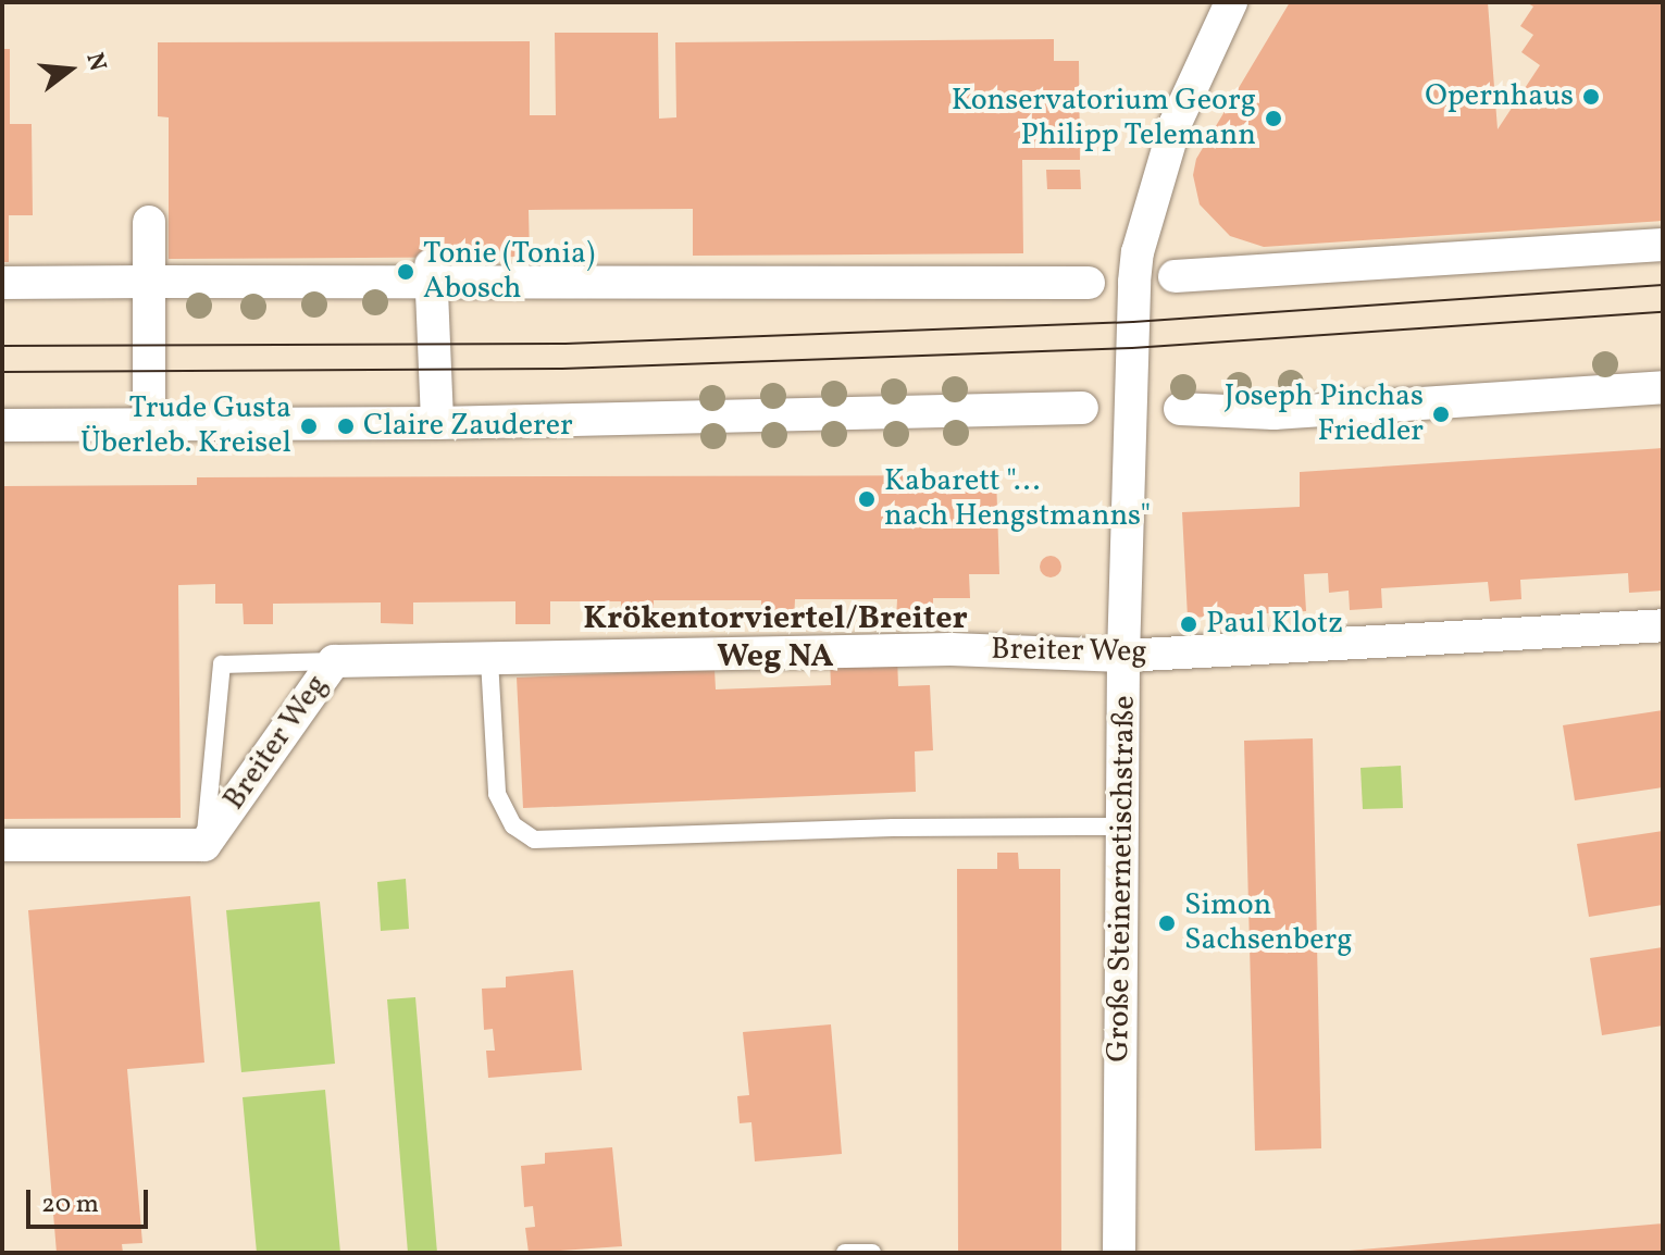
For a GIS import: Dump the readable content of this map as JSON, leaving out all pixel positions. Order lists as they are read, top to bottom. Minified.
{"streets":{"street":["Breiter Weg","Große Steinernetischstraße"]},"crossings":[["Breiter Weg","Große Steinernetischstraße"]],"districts":["Krökentorviertel/Breiter Weg NA"],"places":["Opernhaus","Konservatorium Georg Philipp Telemann","Tonie (Tonia) Abosch","Joseph Pinchas Friedler","Trude Gusta Überleb. Kreisel","Claire Zauderer","Kabarett \"... nach Hengstmanns\"","Paul Klotz","Simon Sachsenberg"],"scale_bar":"20 m","north":"right"}
